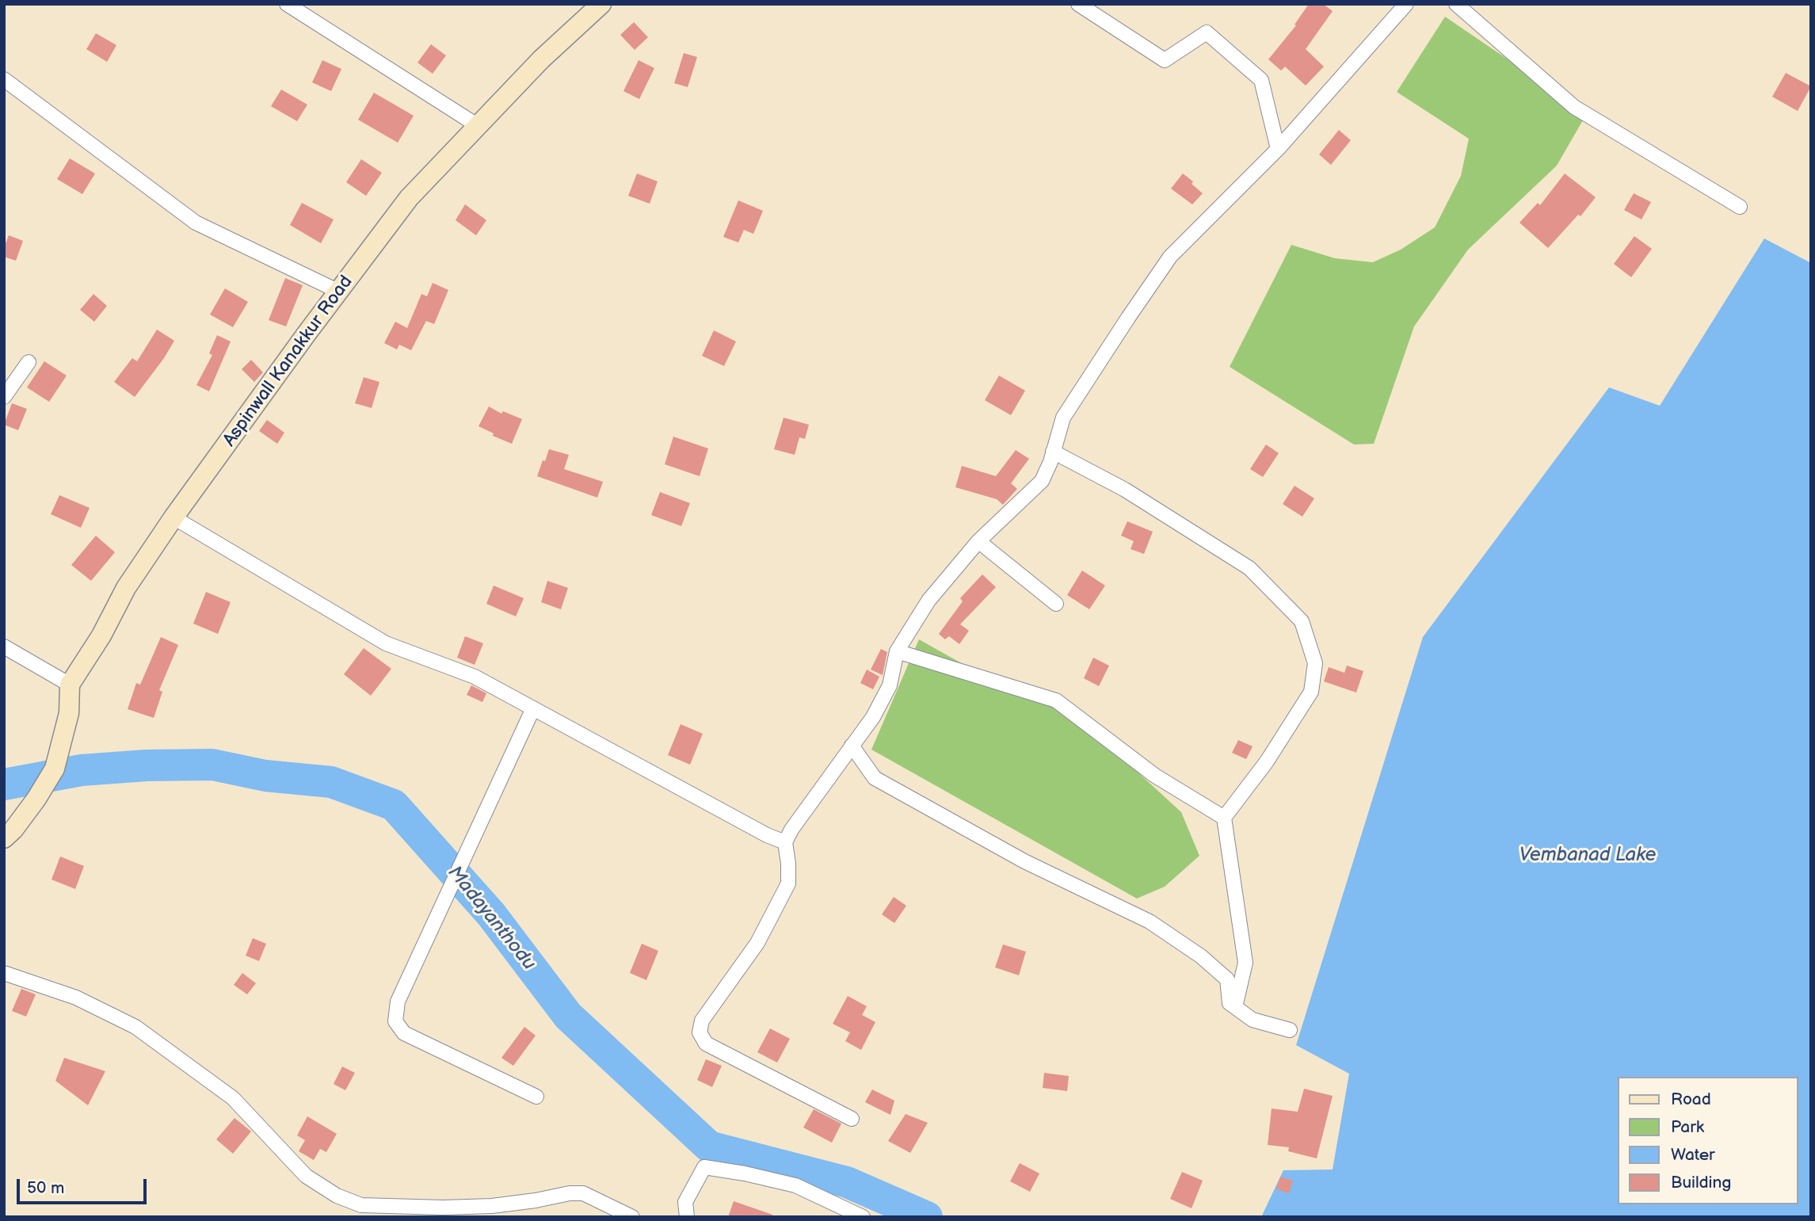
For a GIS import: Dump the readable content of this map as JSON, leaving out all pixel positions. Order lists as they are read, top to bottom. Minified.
{"streets":{"main road":["Aspinwall Kanakkur Road"]},"water":["Vembanad Lake","Madayanthodu"],"legend":["Road","Park","Water","Building"],"scale_bar":"50 m"}
